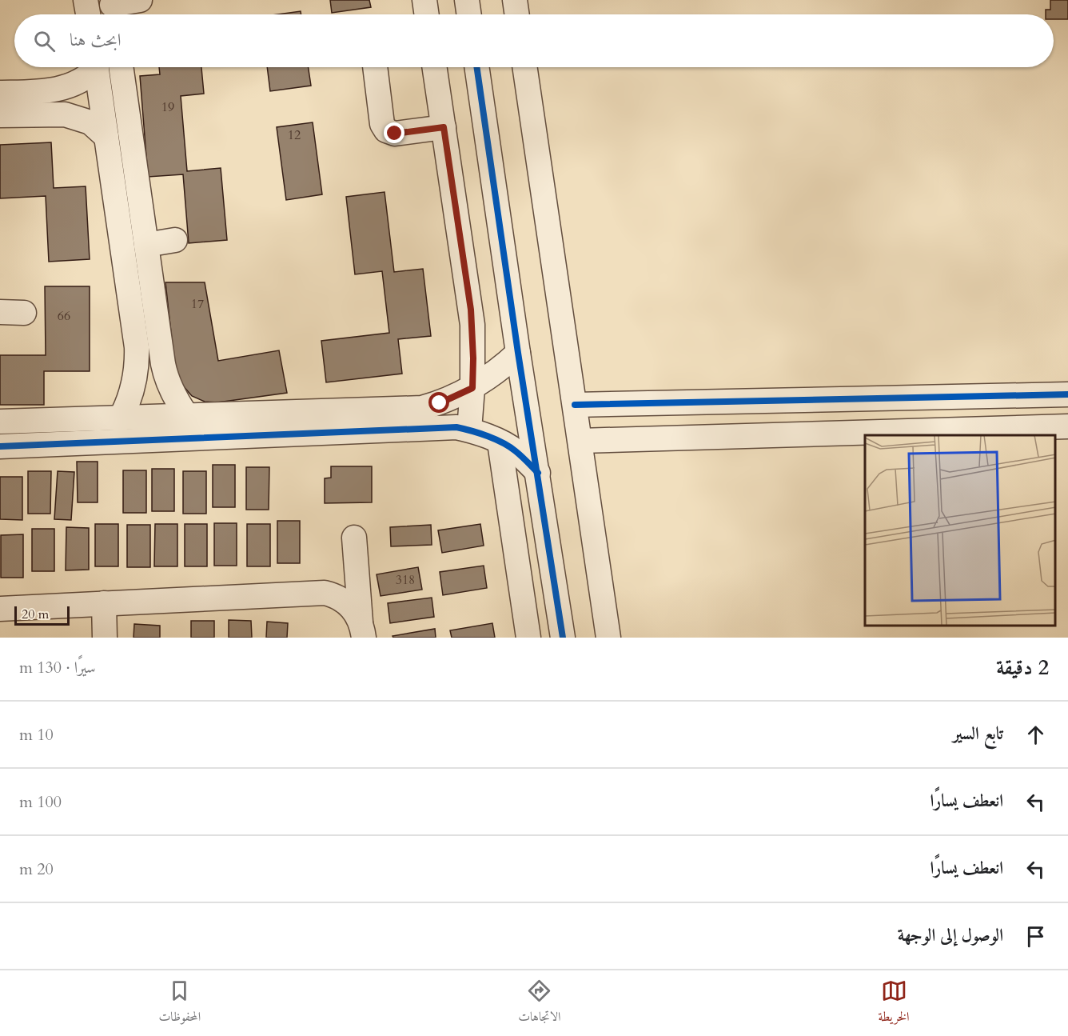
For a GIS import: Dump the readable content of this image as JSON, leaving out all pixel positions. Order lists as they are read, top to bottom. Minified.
{"house_numbers":["19","12","17","66","318"],"scale_bar":"20 m","page":{"search":"ابحث هنا","scale":"20 m","heading":["2 دقيقة","سيرًا · 130 m"],"list":[["تابع السير","10 m"],["انعطف يسارًا","100 m"],["انعطف يسارًا","20 m"],"الوصول إلى الوجهة"],"nav":["الخريطة","الاتجاهات","المحفوظات"]}}
